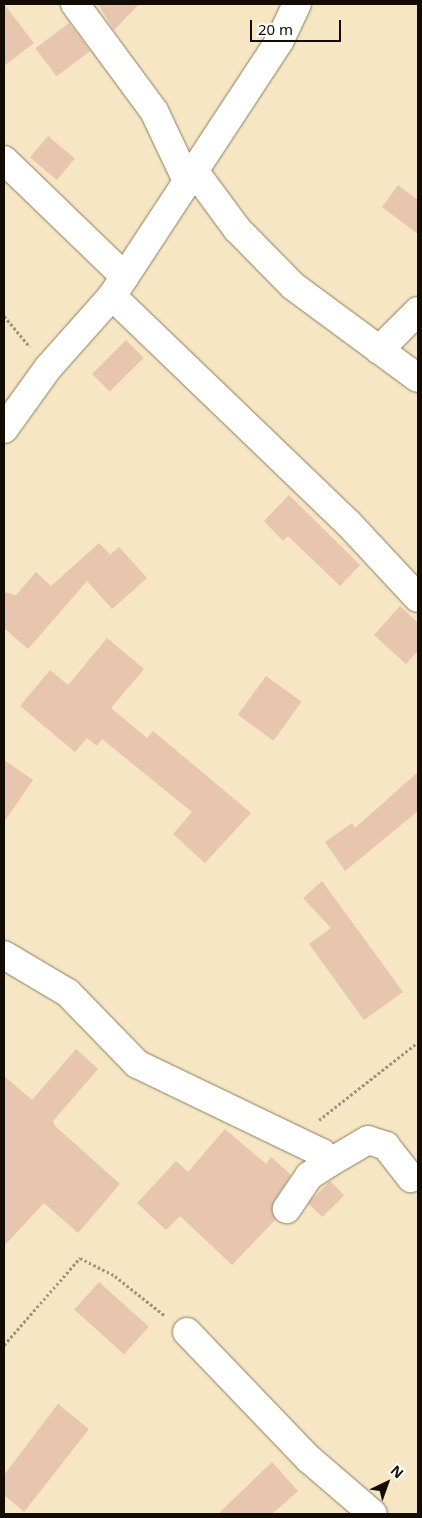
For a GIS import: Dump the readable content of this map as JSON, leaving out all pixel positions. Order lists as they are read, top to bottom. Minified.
{"scale_bar":"20 m","north":"top right"}
